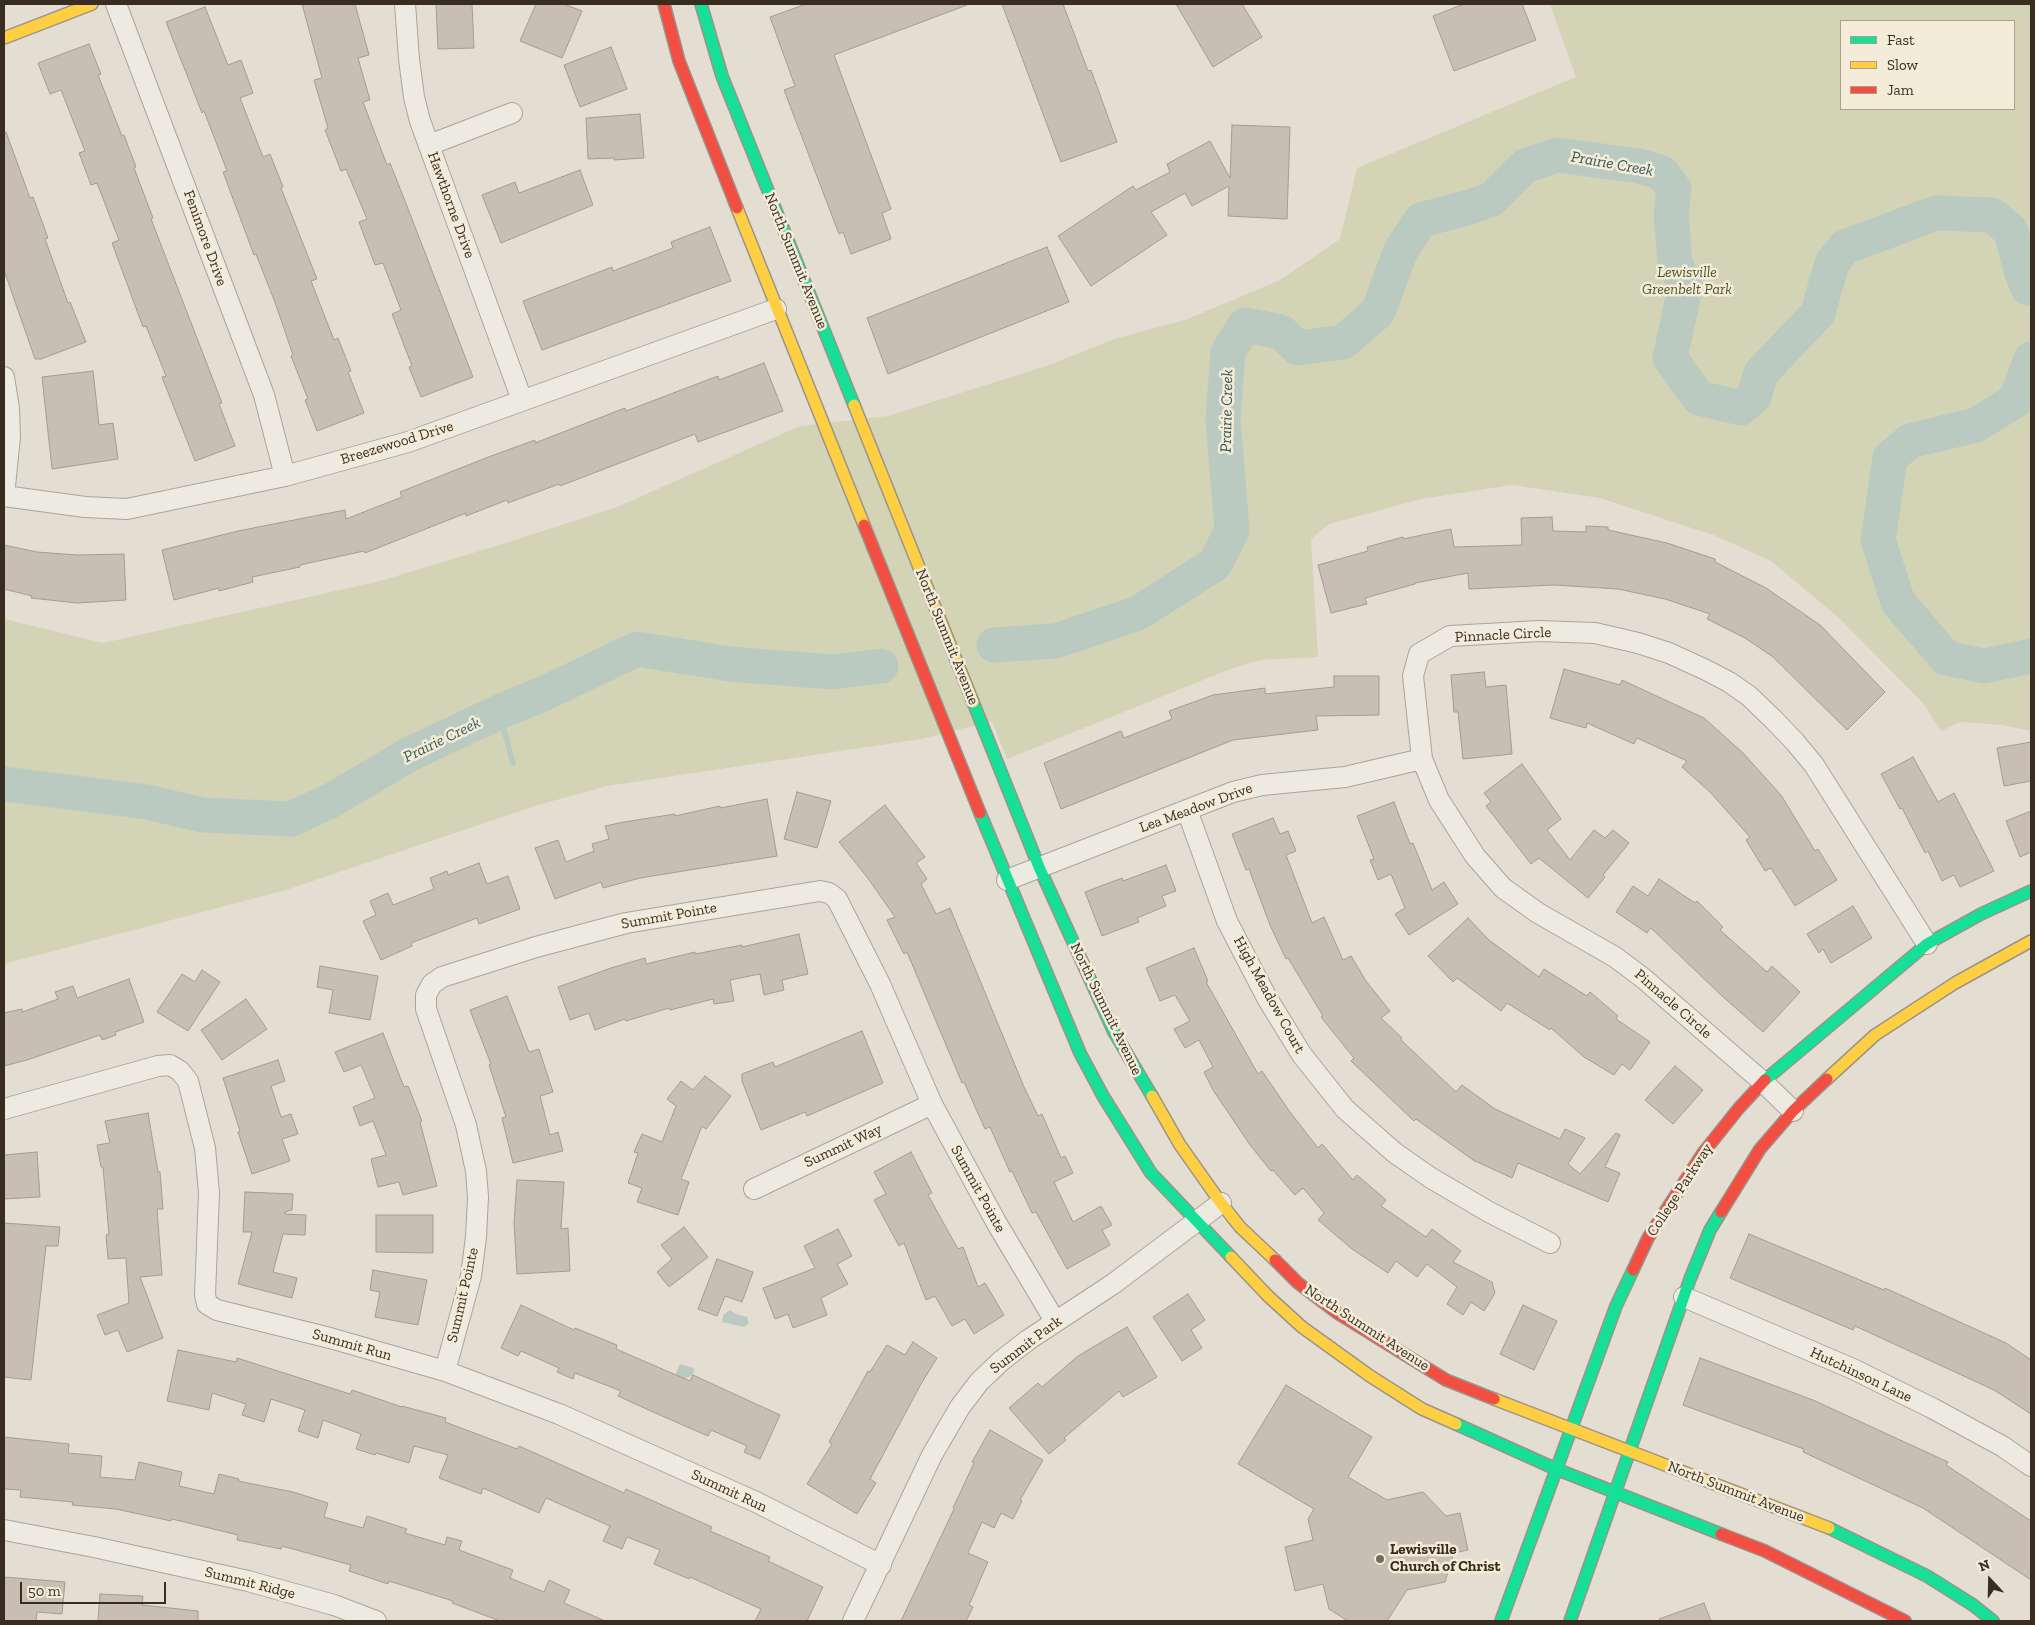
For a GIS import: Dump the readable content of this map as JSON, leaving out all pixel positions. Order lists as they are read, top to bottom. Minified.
{"streets":{"main road":["North Summit Avenue","College Parkway"],"street":["Hawthorne Drive","Fenimore Drive","Breezewood Drive","Pinnacle Circle","Lea Meadow Drive","Summit Pointe","High Meadow Court","Summit Way","Summit Run","Summit Park","Hutchinson Lane","Summit Ridge"]},"crossings":[["Hawthorne Drive","Breezewood Drive"],["Fenimore Drive","Breezewood Drive"],["North Summit Avenue","Lea Meadow Drive"],["North Summit Avenue","College Parkway"],["North Summit Avenue","Summit Park"],["Pinnacle Circle","Lea Meadow Drive"],["Pinnacle Circle","College Parkway"],["Lea Meadow Drive","High Meadow Court"],["Summit Pointe","Summit Way"],["Summit Pointe","Summit Run"],["Summit Pointe","Summit Park"],["Summit Run","Summit Park"]],"water":["Prairie Creek"],"parks":["Lewisville Greenbelt Park"],"places":["Lewisville Church of Christ"],"legend":["Fast","Slow","Jam"],"scale_bar":"50 m","north":"top"}
